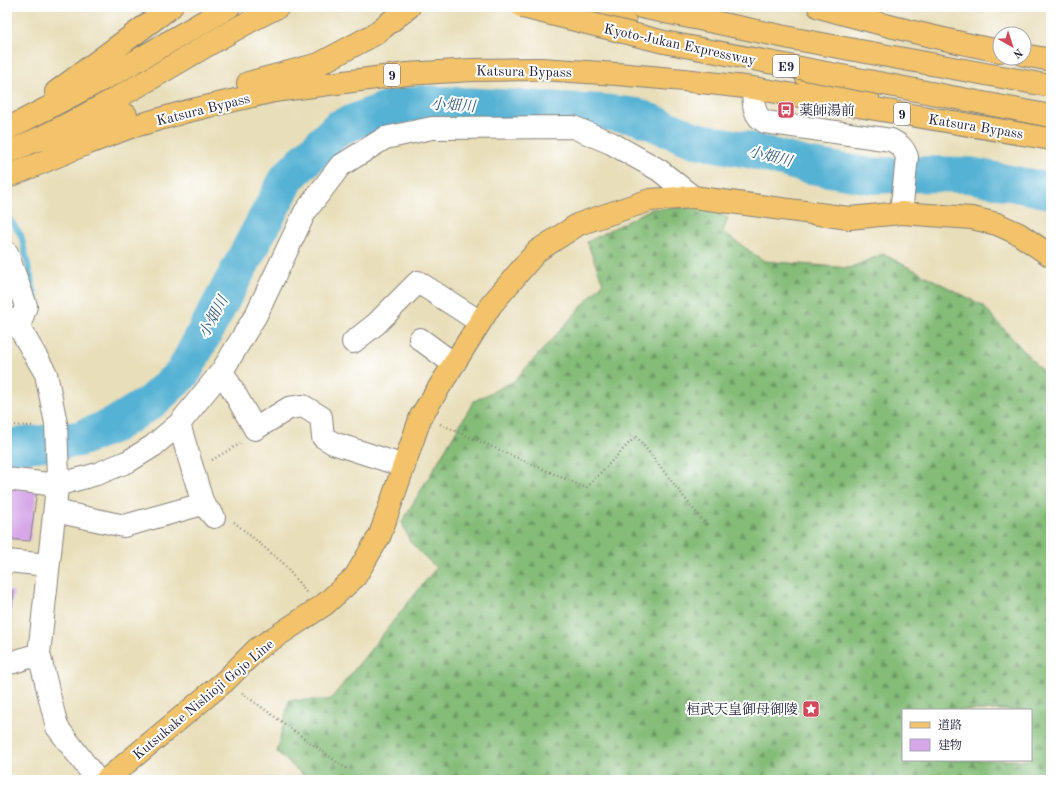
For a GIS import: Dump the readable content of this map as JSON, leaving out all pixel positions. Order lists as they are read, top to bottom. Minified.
{"streets":{"main road":["Kyoto-Jukan Expressway","E9","Katsura Bypass","9","Kutsukake Nishioji Gojo Line"]},"water":["小畑川"],"places":{"bus stop":["薬師湯前"],"place":["桓武天皇御母御陵"]},"legend":["道路","建物"],"north":"bottom right"}
